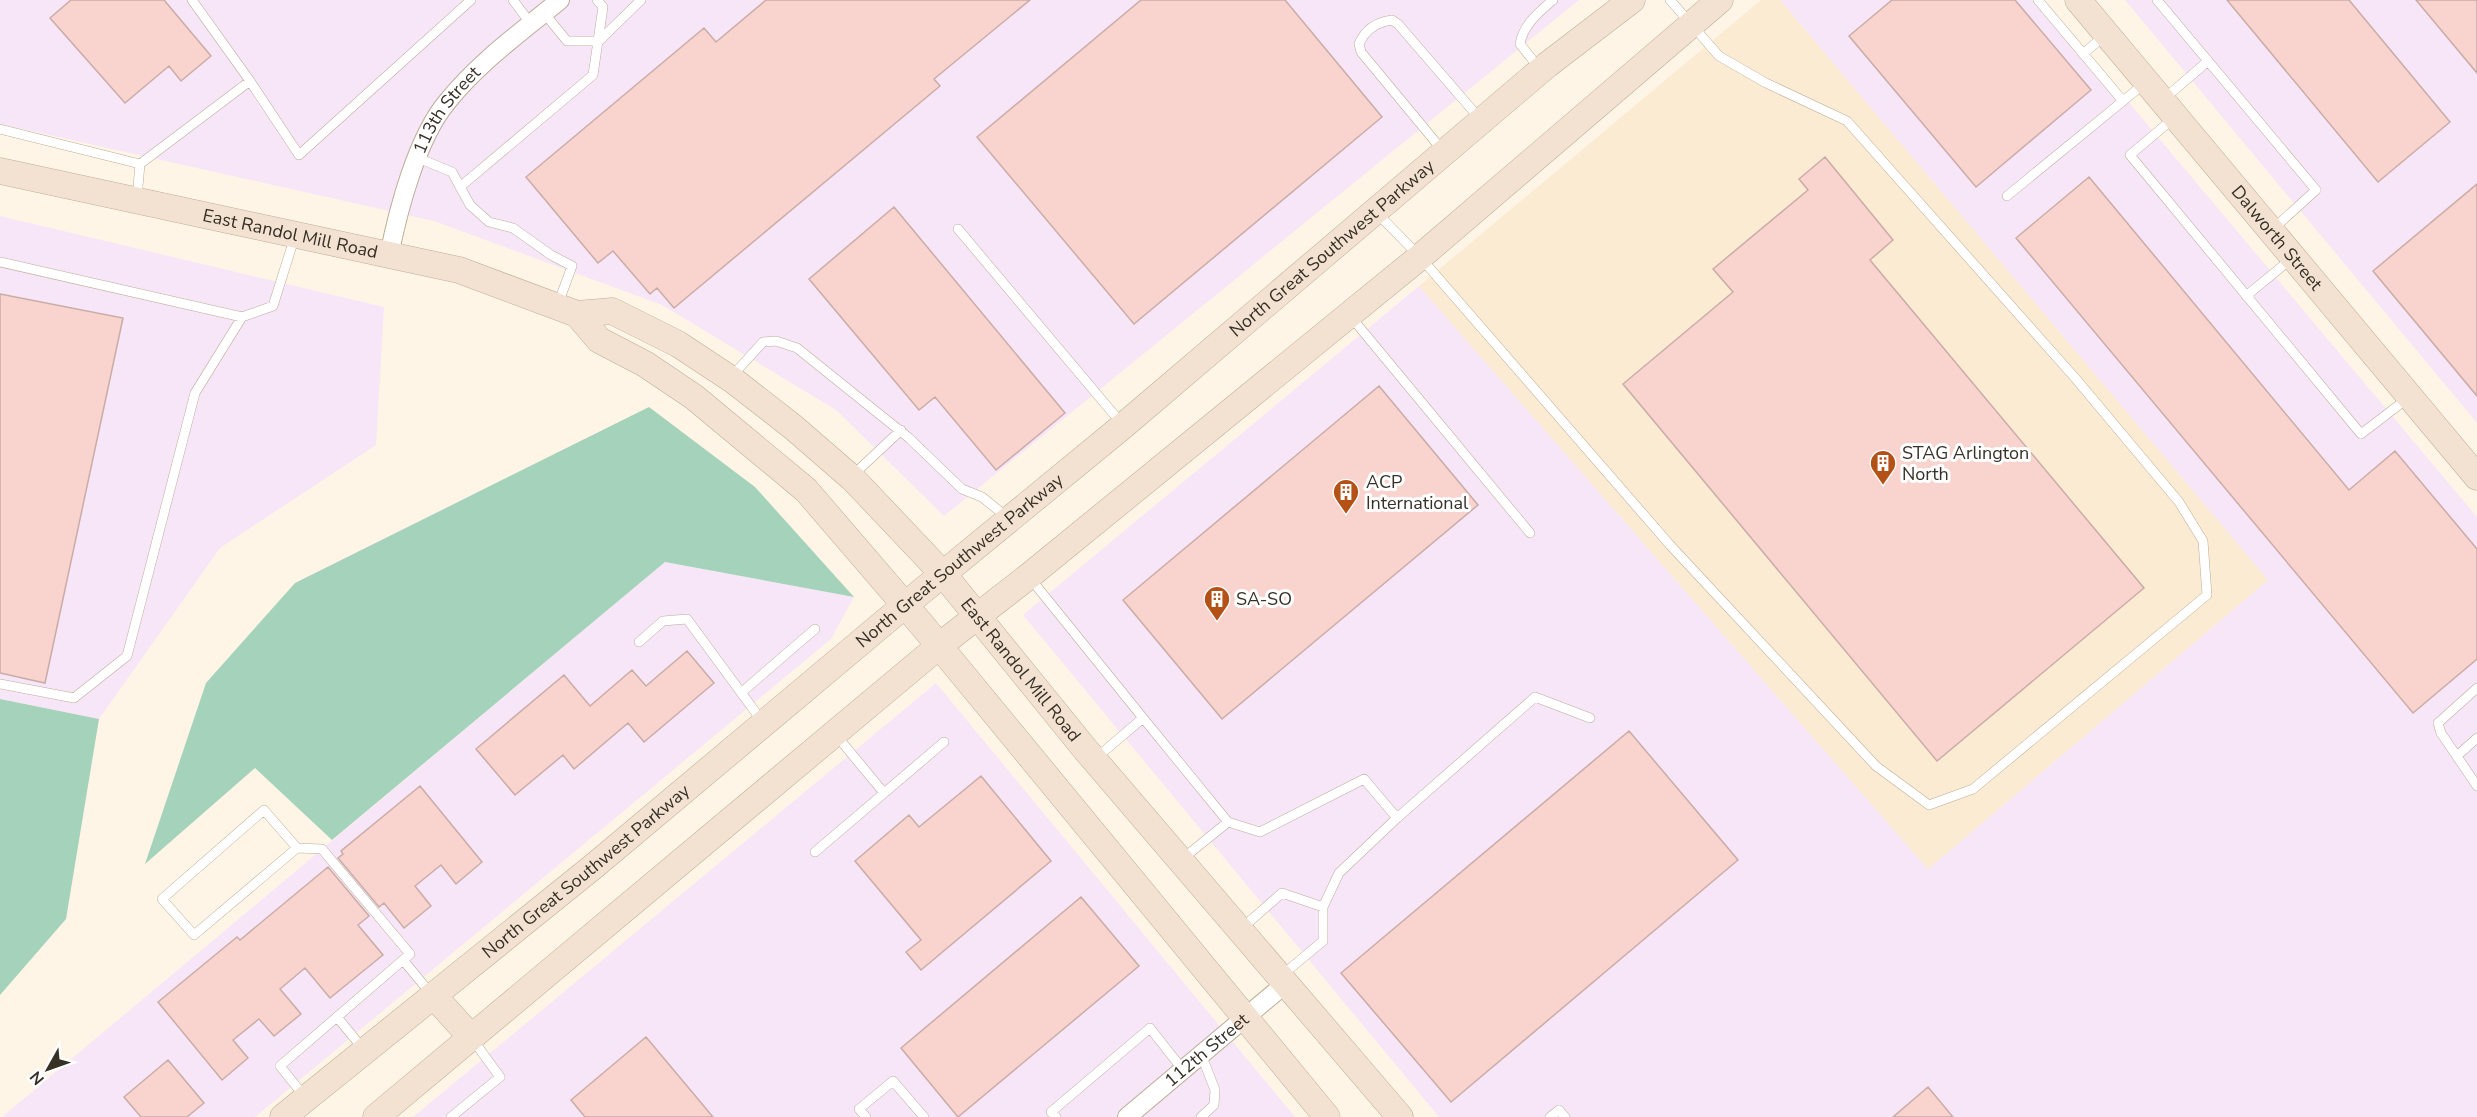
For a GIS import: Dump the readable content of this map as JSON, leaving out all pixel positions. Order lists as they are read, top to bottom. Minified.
{"streets":{"main road":["East Randol Mill Road","Dalworth Street","North Great Southwest Parkway"],"street":["113th Street","112th Street"]},"crossings":[["113th Street","East Randol Mill Road"],["East Randol Mill Road","North Great Southwest Parkway"],["East Randol Mill Road","112th Street"]],"places":{"building":["STAG Arlington North","ACP International","SA-SO"]},"north":"bottom left"}
